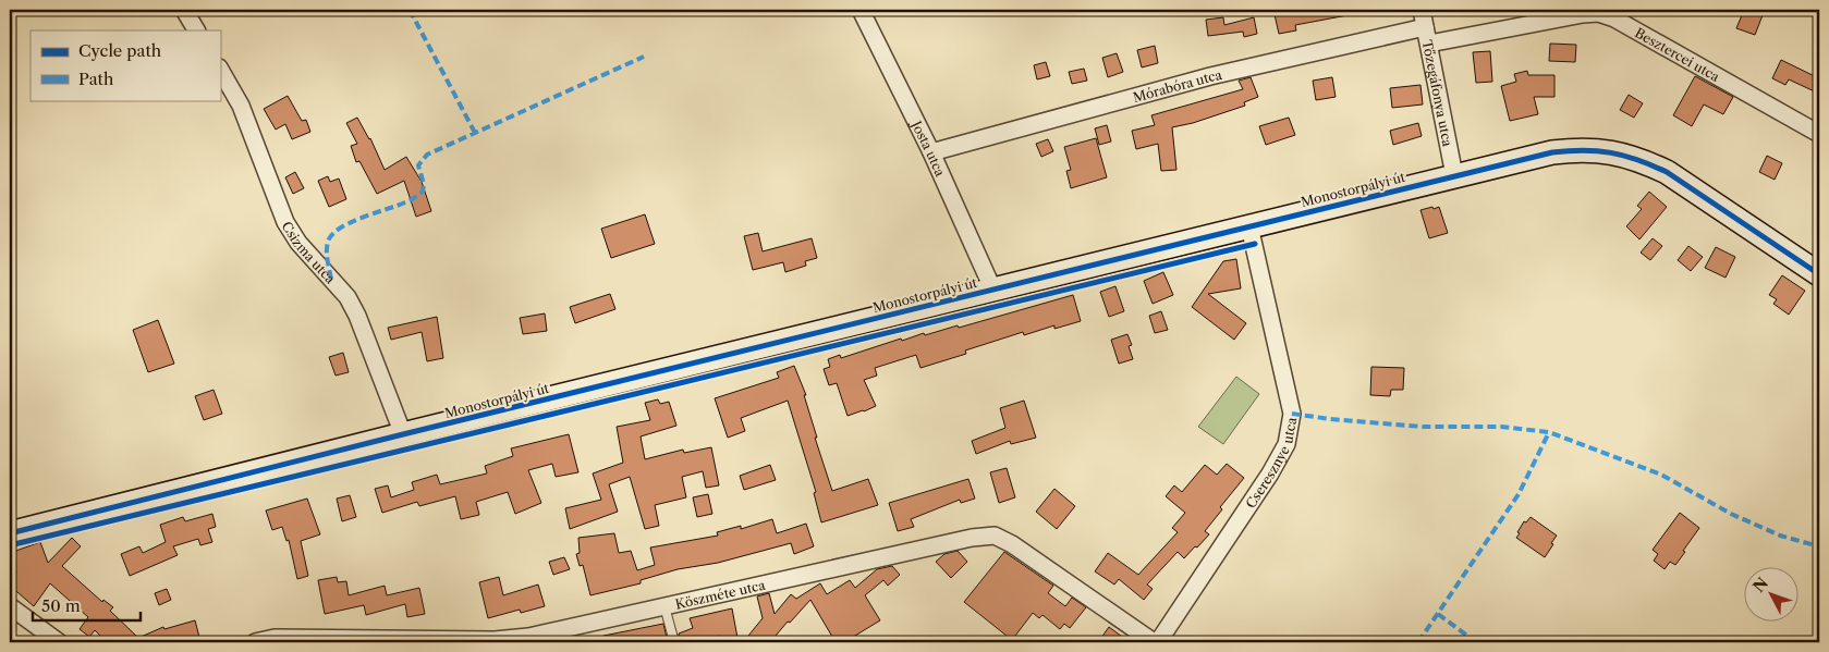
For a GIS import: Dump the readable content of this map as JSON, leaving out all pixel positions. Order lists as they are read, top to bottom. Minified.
{"streets":{"street":["Besztercei utca","Mórabóra utca","Tőzegáfonya utca","Josta utca","Monostorpályi út","Csizma utca","Cseresznye utca","Köszméte utca"]},"crossings":[["Besztercei utca","Tőzegáfonya utca"],["Mórabóra utca","Tőzegáfonya utca"],["Mórabóra utca","Josta utca"],["Tőzegáfonya utca","Monostorpályi út"],["Josta utca","Monostorpályi út"],["Monostorpályi út","Csizma utca"],["Monostorpályi út","Cseresznye utca"]],"legend":["Cycle path","Path"],"scale_bar":"50 m","north":"top left"}
